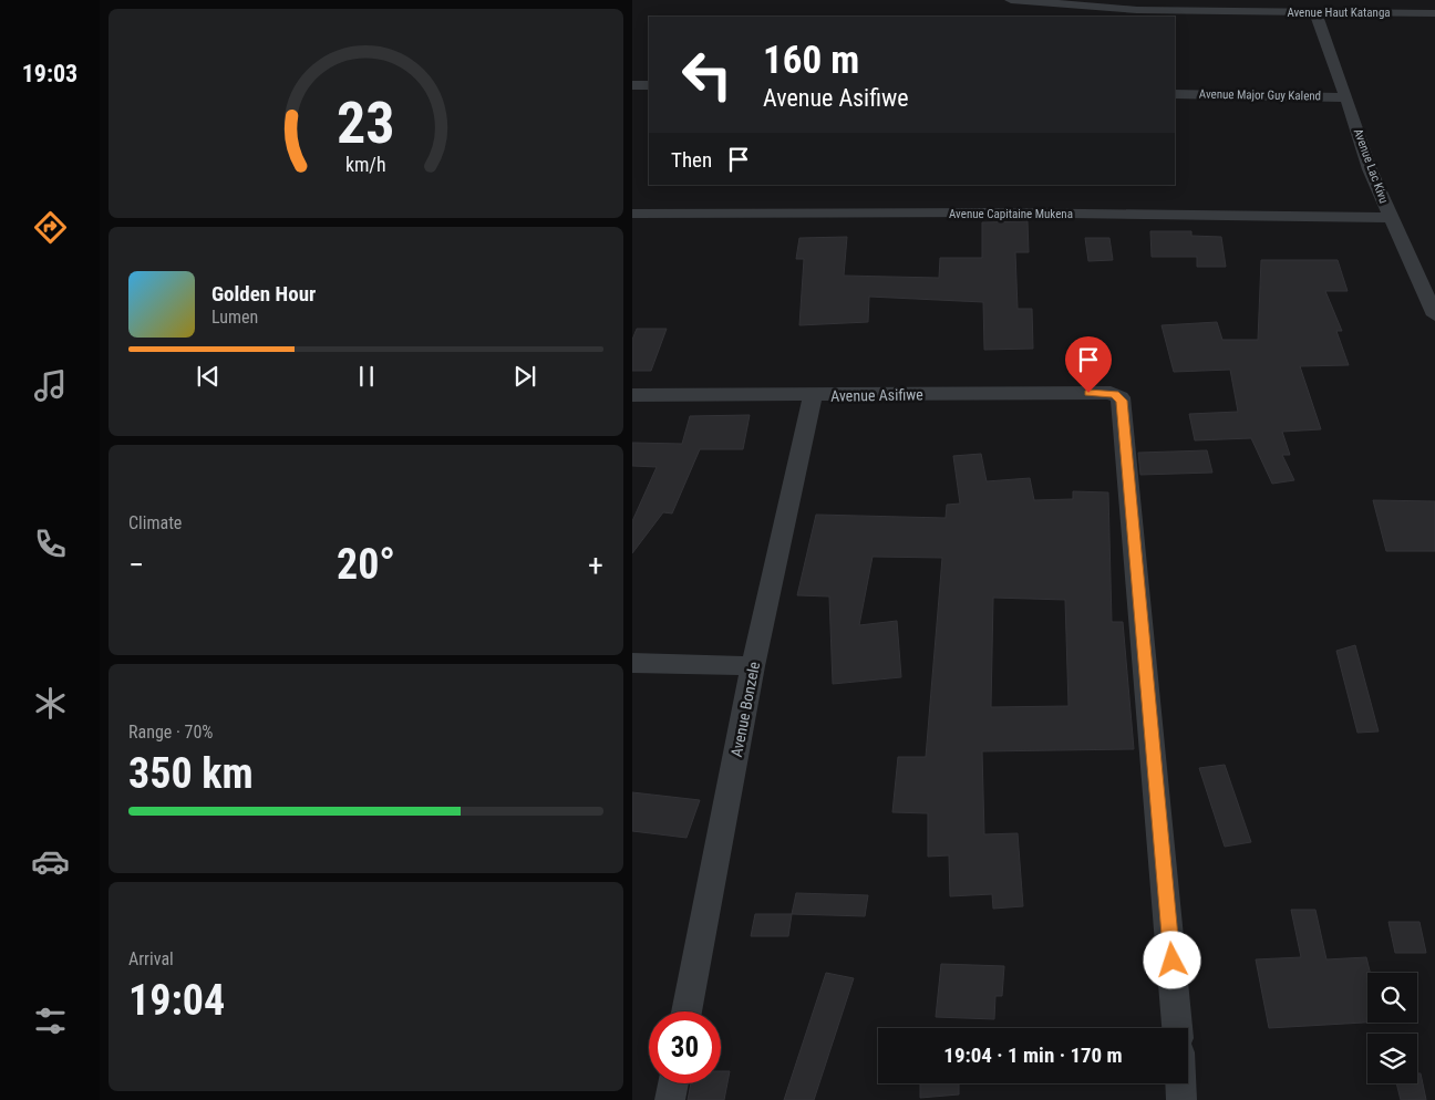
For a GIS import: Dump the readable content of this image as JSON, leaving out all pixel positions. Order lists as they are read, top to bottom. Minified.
{"streets":{"street":["Avenue Haut Katanga","Avenue Major Guy Kalend","Avenue Lac Kivu","Avenue Capitaine Mukena","Avenue Asifiwe","Avenue Bonzele"]},"crossings":[["Avenue Haut Katanga","Avenue Lac Kivu"],["Avenue Major Guy Kalend","Avenue Lac Kivu"],["Avenue Lac Kivu","Avenue Capitaine Mukena"],["Avenue Asifiwe","Avenue Bonzele"]],"page":{"tabs":"19:03","turn":["160 m","Avenue Asifiwe"],"then":"Then","song":["Golden Hour","Lumen"],"tile":["Climate",["Range · 70%","350 km"],["Arrival","19:04"]],"heat":["−","20°","+"],"limit":"30","trip":"19:04 · 1 min · 170 m","gauge":["23","km/h"]}}
